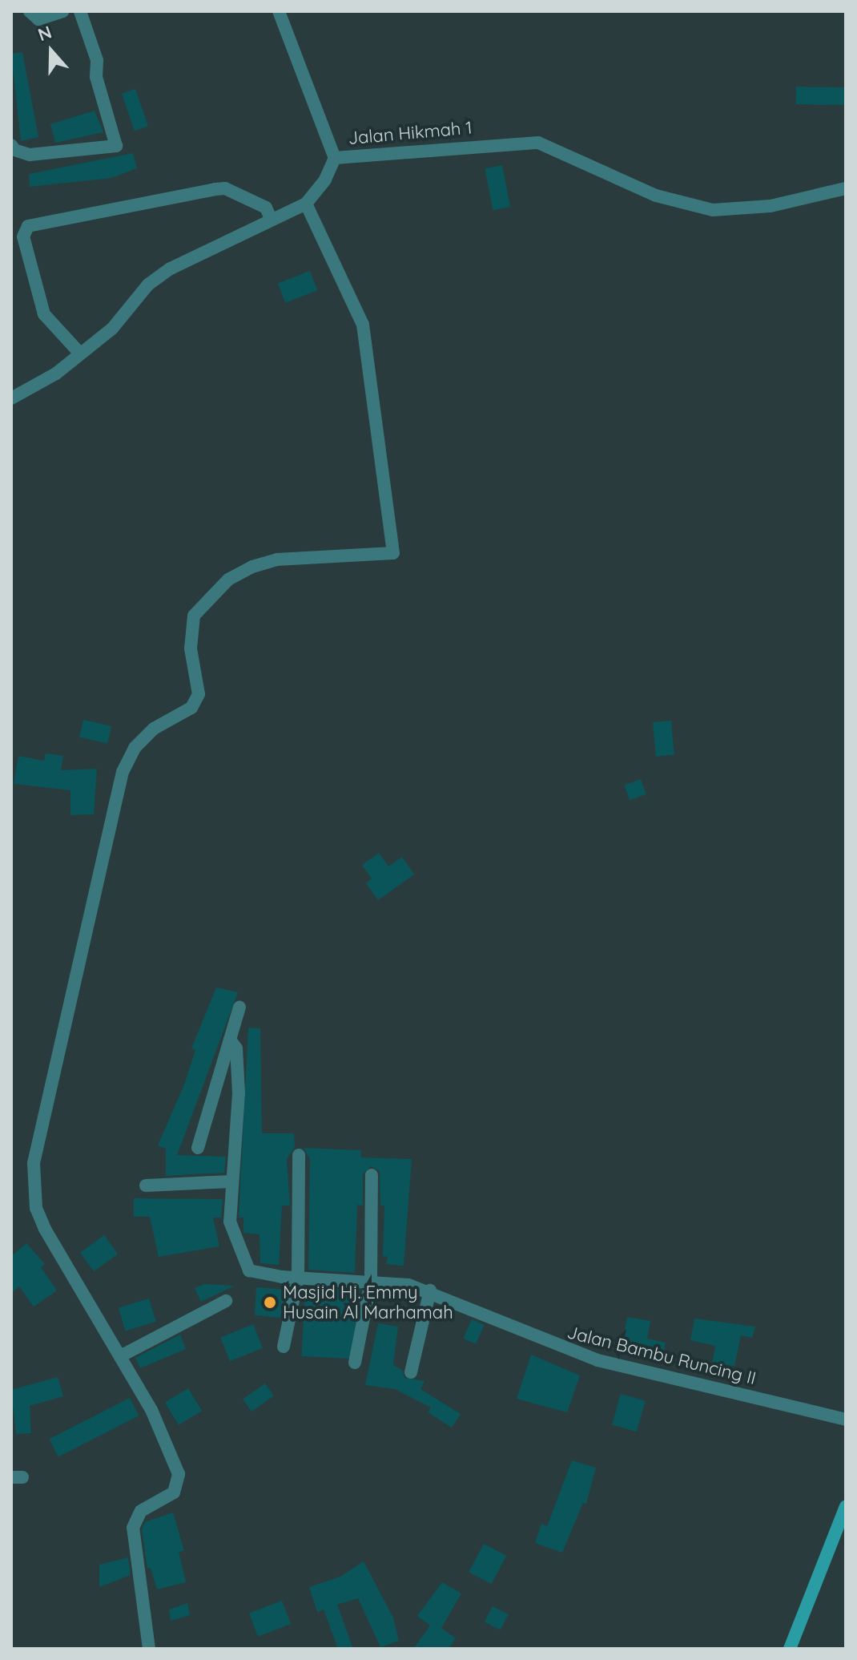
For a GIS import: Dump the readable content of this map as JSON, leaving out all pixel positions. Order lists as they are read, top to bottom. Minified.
{"streets":{"street":["Jalan Hikmah 1","Jalan Bambu Runcing II"]},"places":["Masjid Hj. Emmy Husain Al Marhamah"],"north":"top"}
